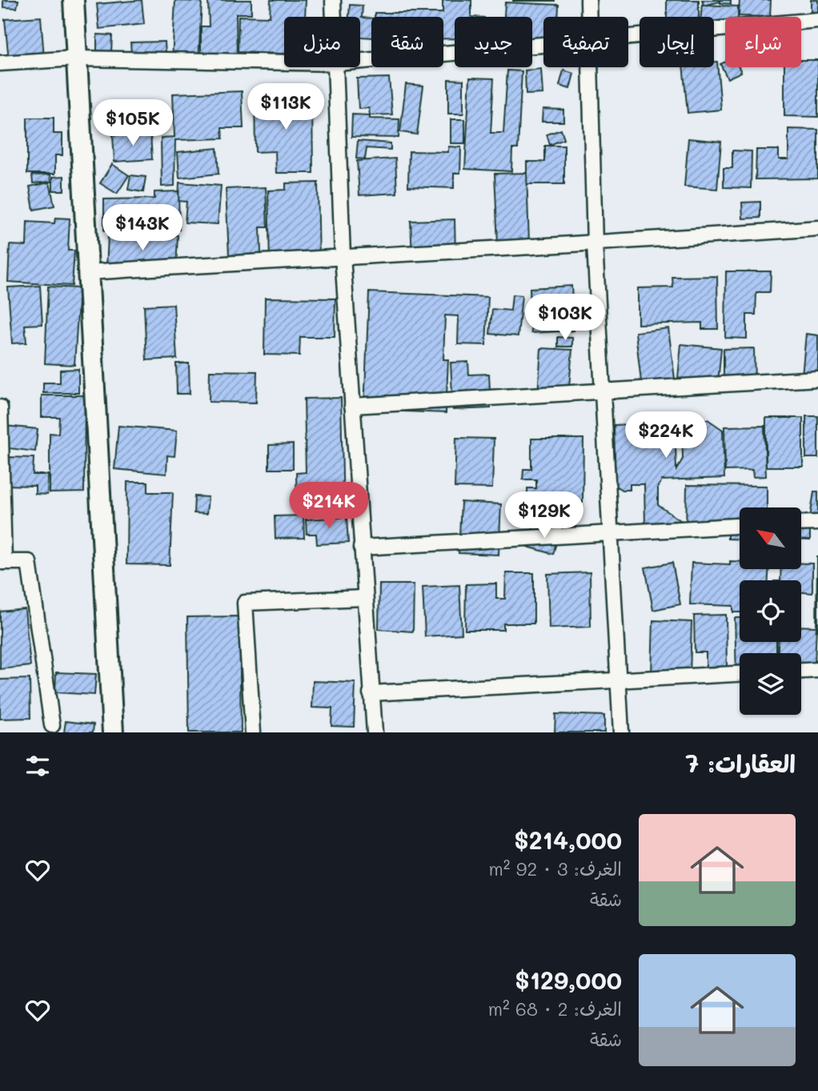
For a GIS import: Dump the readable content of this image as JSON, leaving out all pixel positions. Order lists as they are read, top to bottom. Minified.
{"north":"top left","page":{"chip":["شراء","إيجار","تصفية","جديد","شقة","منزل"],"price":["$113K","$105K","$143K","$103K","$224K","$214K","$129K"],"heading":"العقارات: 7","list":[{"name":"$214,000","note":"الغرف: 3 · 92 m² · شقة"},{"name":"$129,000","note":"الغرف: 2 · 68 m² · شقة"}]}}
